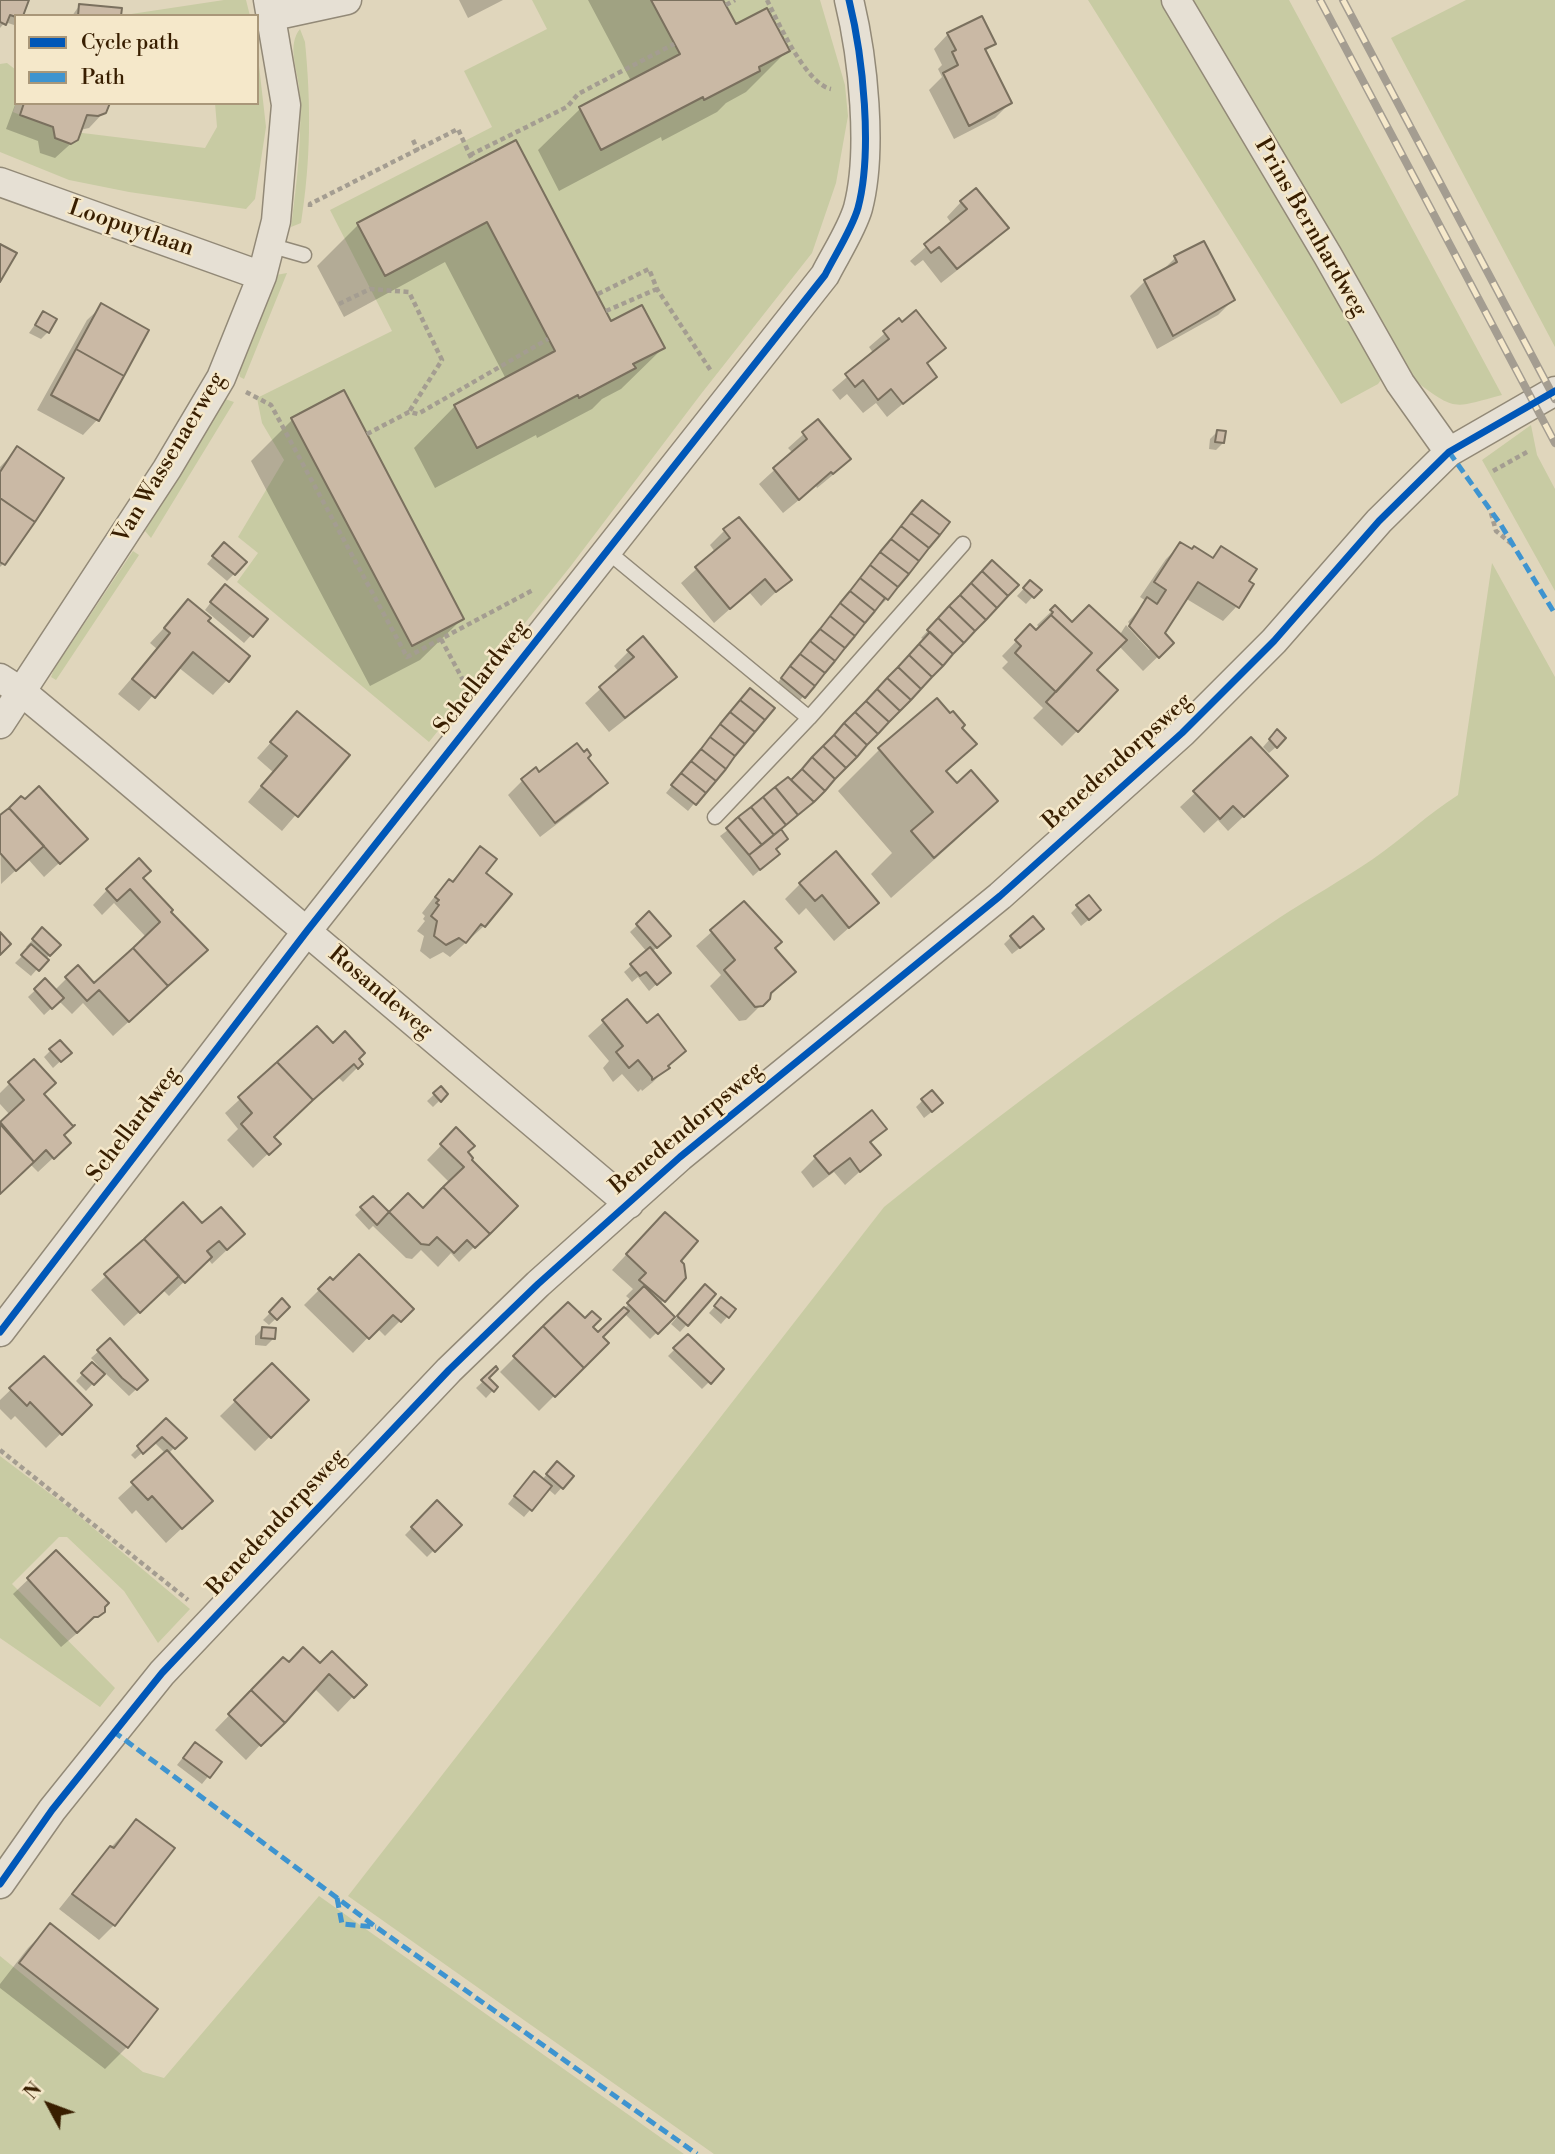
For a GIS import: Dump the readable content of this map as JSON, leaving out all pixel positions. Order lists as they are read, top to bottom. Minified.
{"streets":{"street":["Prins Bernhardweg","Loopuytlaan","Van Wassenaerweg","Schellardweg","Benedendorpsweg","Rosandeweg"]},"crossings":[["Prins Bernhardweg","Benedendorpsweg"],["Loopuytlaan","Van Wassenaerweg"],["Van Wassenaerweg","Rosandeweg"],["Schellardweg","Rosandeweg"],["Benedendorpsweg","Rosandeweg"]],"legend":["Cycle path","Path"],"north":"top left"}
